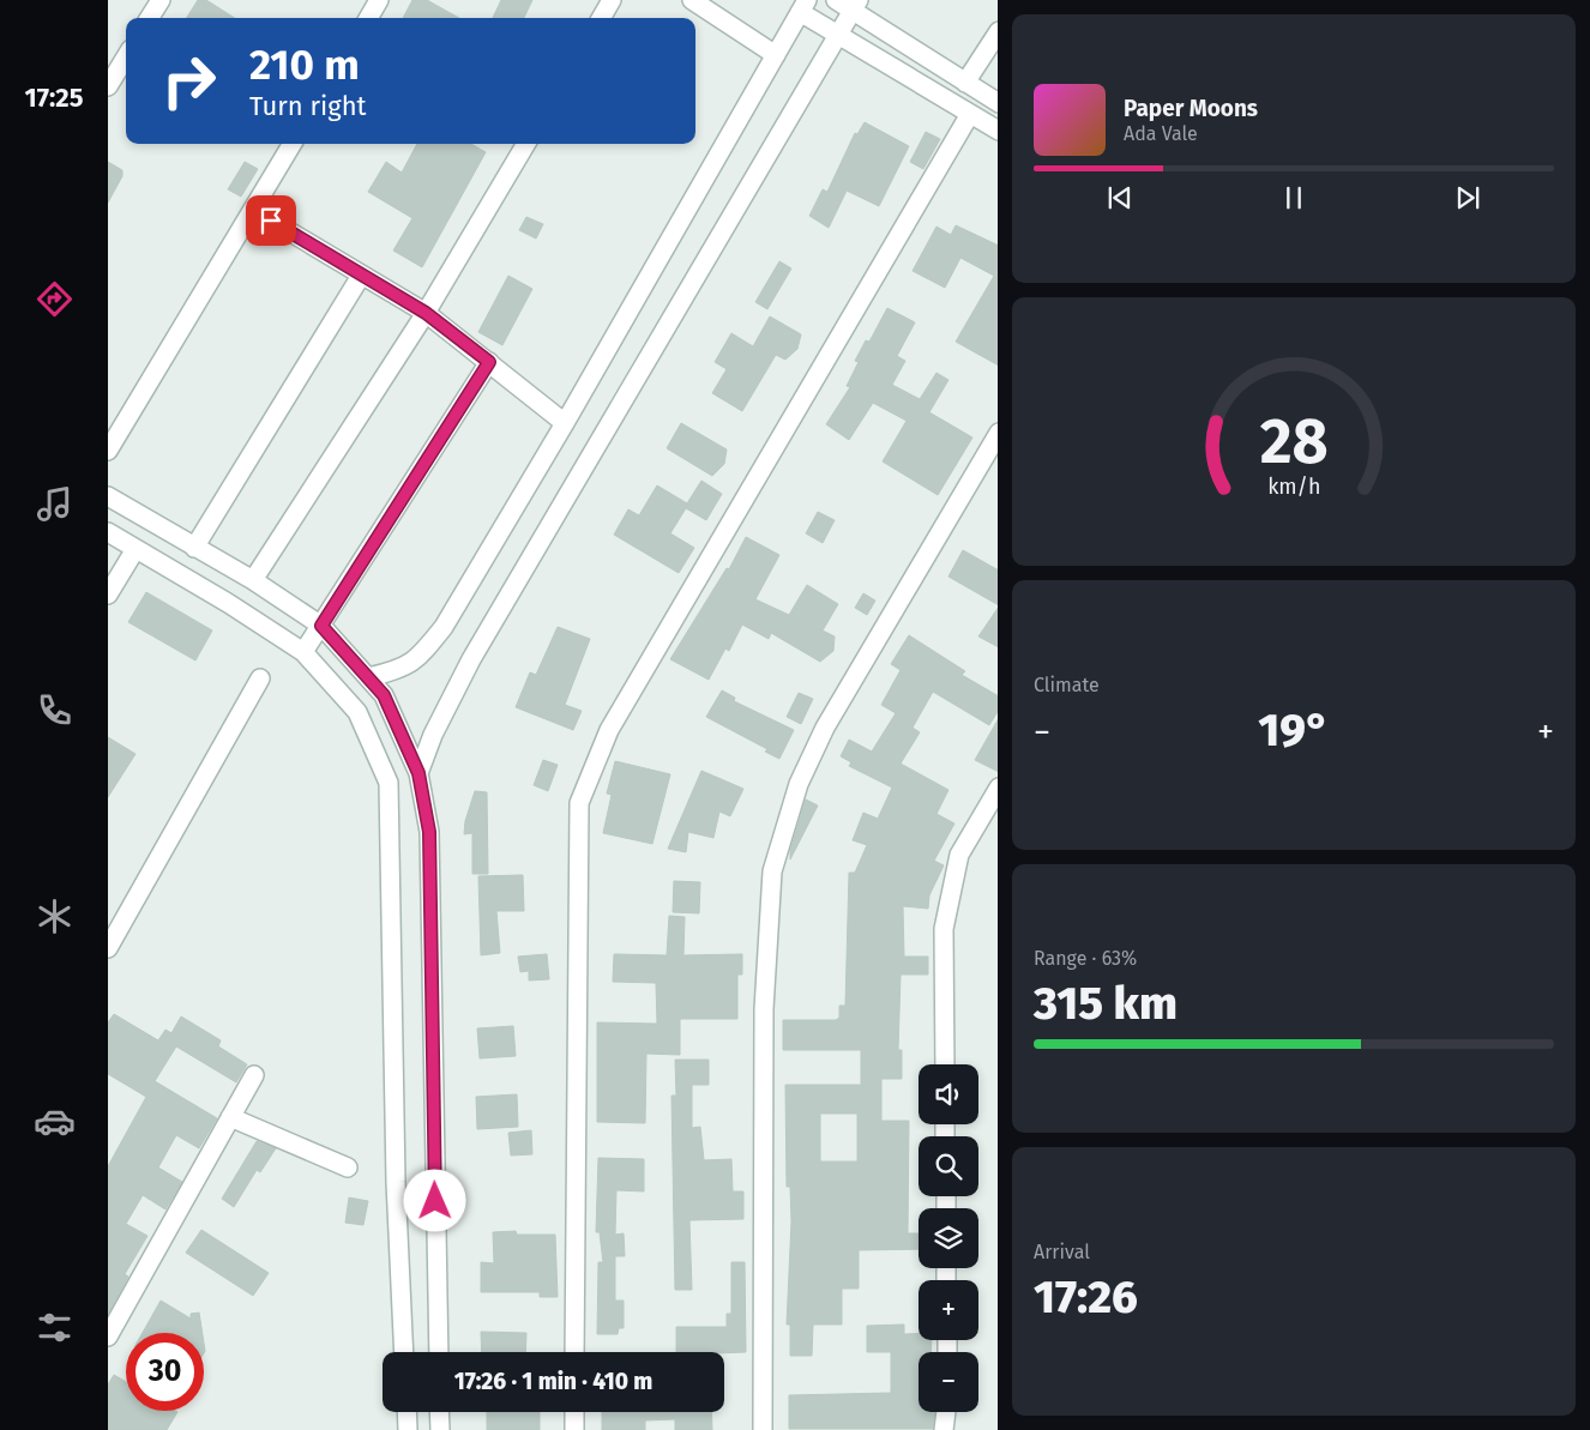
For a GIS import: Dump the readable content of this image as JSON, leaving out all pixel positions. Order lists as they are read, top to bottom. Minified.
{"page":{"tabs":"17:25","turn":["210 m","Turn right"],"song":["Paper Moons","Ada Vale"],"tile":["Climate",["Range · 63%","315 km"],["Arrival","17:26"]],"heat":["−","19°","+"],"map_buttons":["+","−"],"limit":"30","trip":"17:26 · 1 min · 410 m","gauge":["28","km/h"]}}
